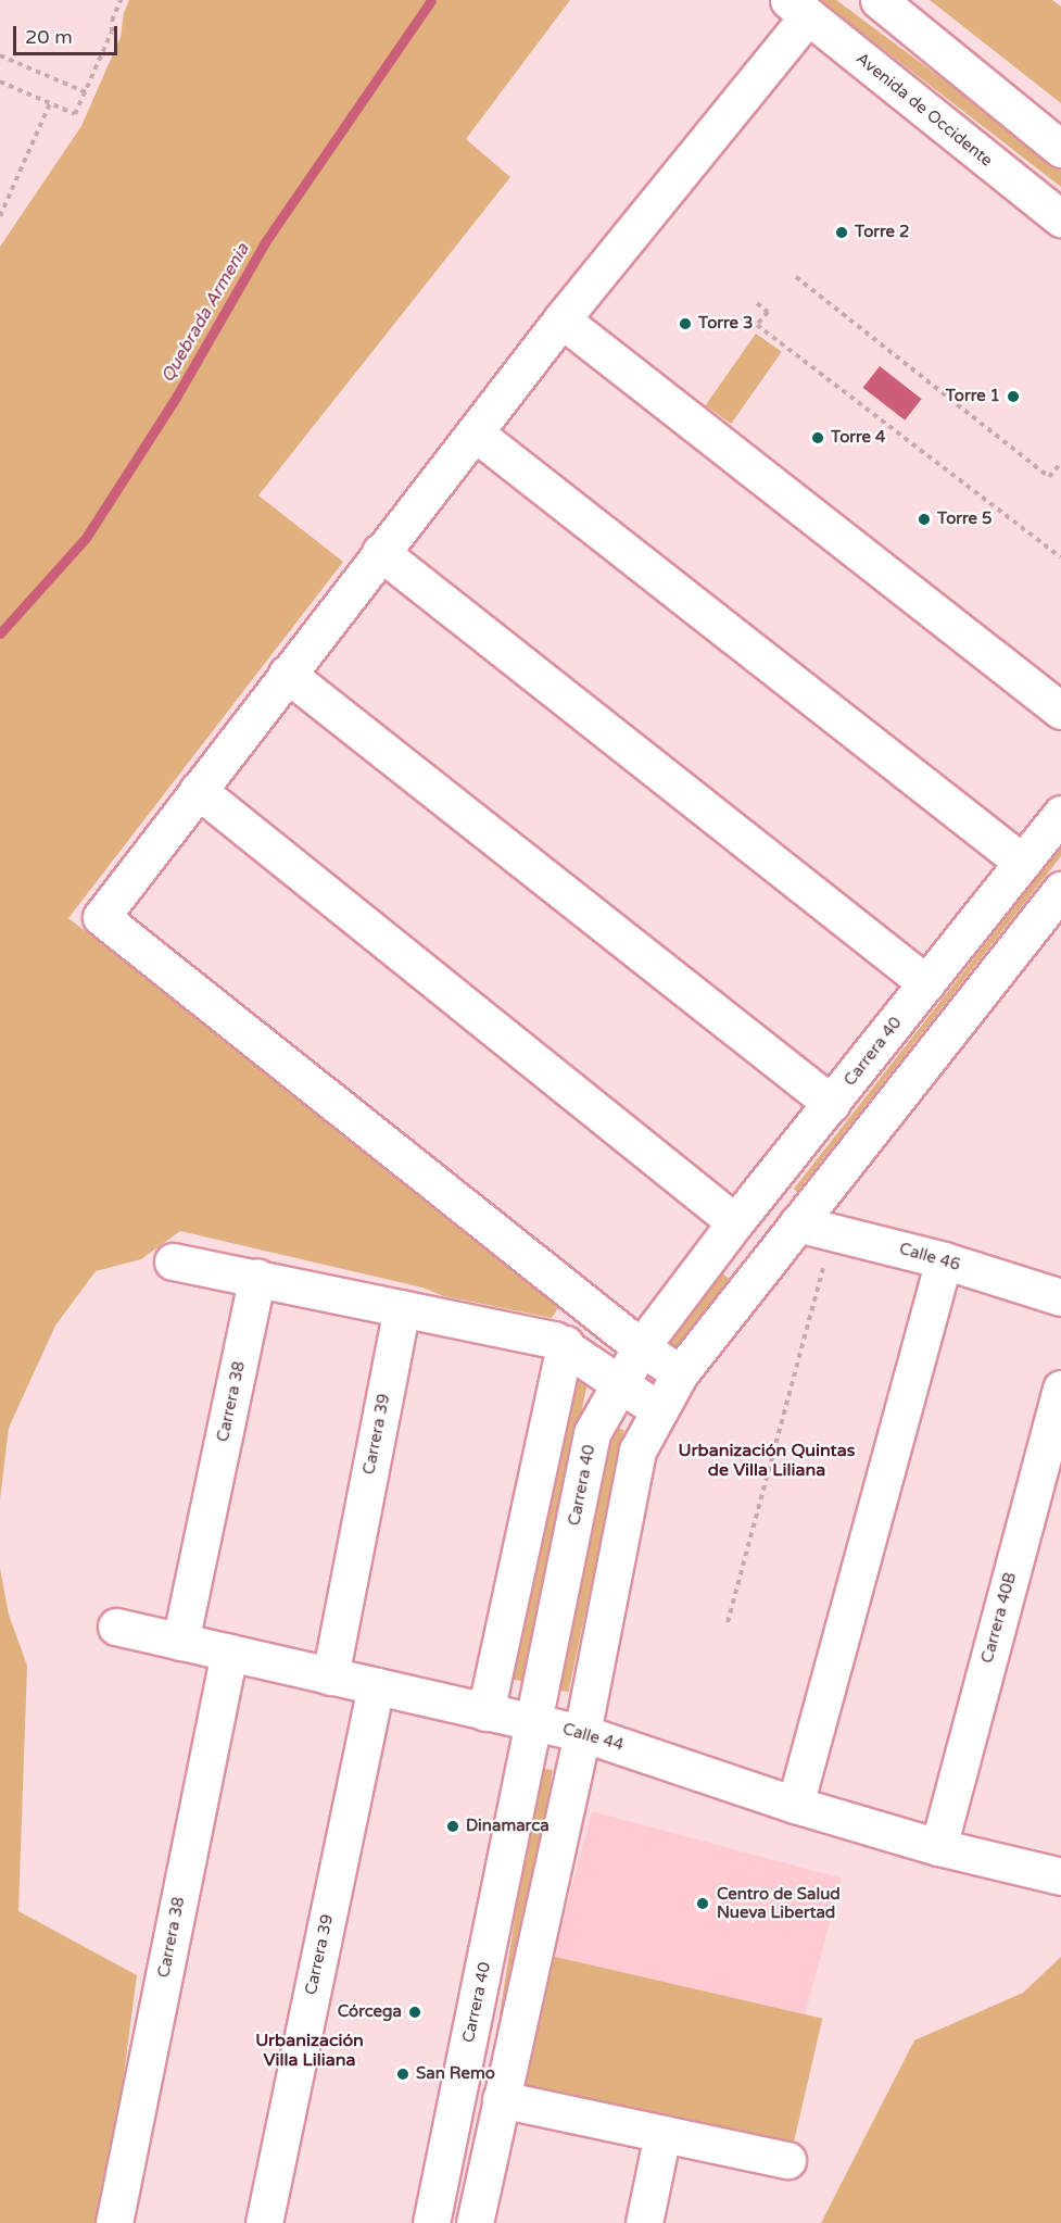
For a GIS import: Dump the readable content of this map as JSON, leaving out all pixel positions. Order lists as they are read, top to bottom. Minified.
{"streets":{"street":["Avenida de Occidente","Carrera 40","Calle 46","Carrera 38","Carrera 39","Carrera 40B","Calle 44"]},"crossings":[["Carrera 40","Calle 44"],["Carrera 38","Calle 44"],["Carrera 39","Calle 44"],["Carrera 40B","Calle 44"]],"districts":["Urbanización Quintas de Villa Liliana","Urbanización Villa Liliana"],"water":["Quebrada Armenia"],"places":["Torre 2","Torre 3","Torre 1","Torre 4","Torre 5","Dinamarca","Centro de Salud Nueva Libertad","Córcega","San Remo"],"scale_bar":"20 m"}
